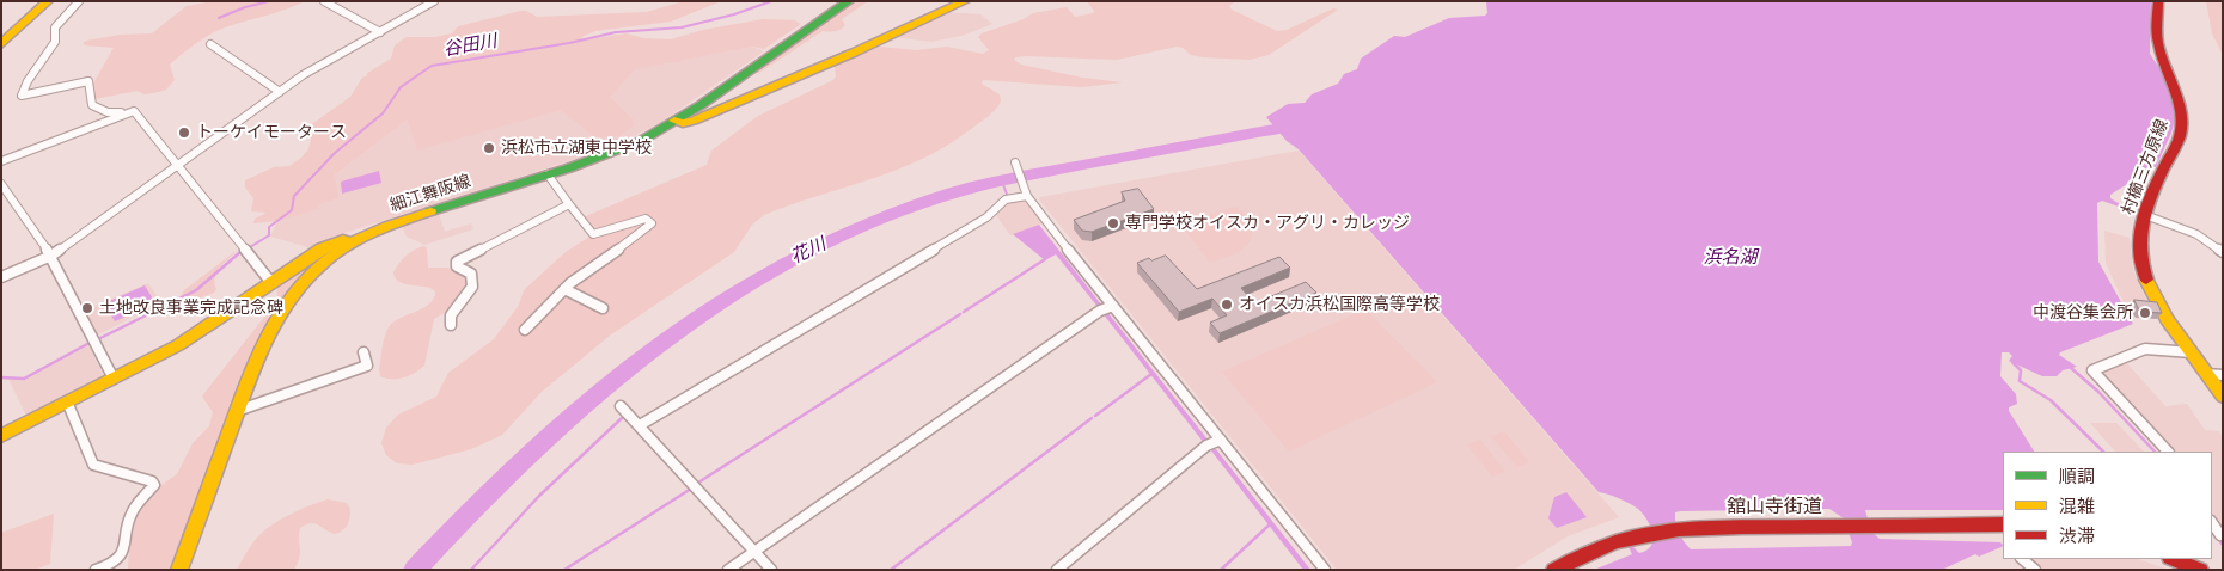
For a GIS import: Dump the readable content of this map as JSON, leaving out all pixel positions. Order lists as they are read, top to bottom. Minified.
{"streets":{"main road":["村櫛三方原線","細江舞阪線","舘山寺街道"]},"water":["谷田川","花川","浜名湖"],"places":["トーケイモータース","浜松市立湖東中学校","専門学校オイスカ・アグリ・カレッジ","オイスカ浜松国際高等学校","土地改良事業完成記念碑","中渡谷集会所"],"legend":["順調","混雑","渋滞"]}
